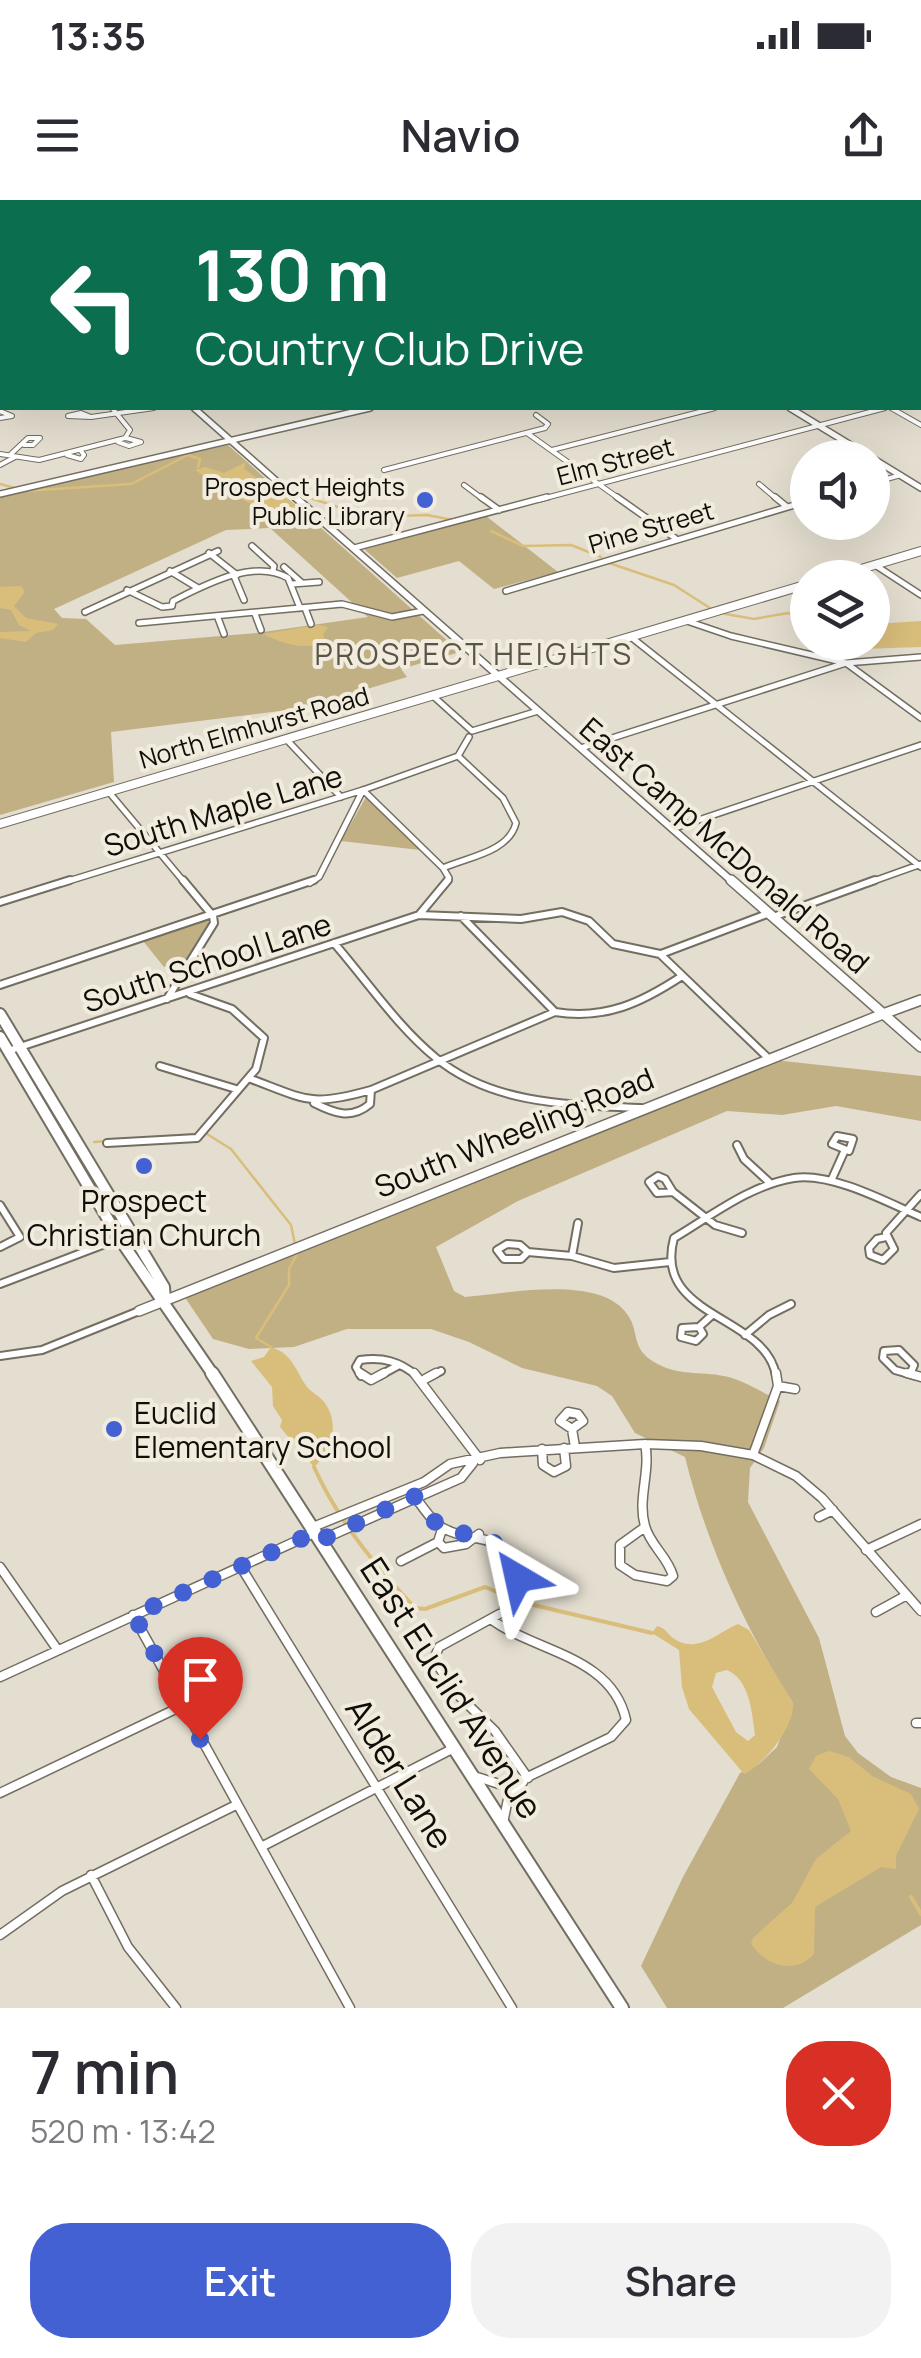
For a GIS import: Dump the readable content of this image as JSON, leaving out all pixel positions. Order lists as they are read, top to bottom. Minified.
{"streets":{"main road":["North Elmhurst Road","East Camp McDonald Road","South Wheeling Road","East Euclid Avenue"],"street":["Elm Street","Pine Street","South Maple Lane","South School Lane","Alder Lane"]},"crossings":[["North Elmhurst Road","East Camp McDonald Road"],["East Camp McDonald Road","South Wheeling Road"],["South School Lane","East Euclid Avenue"],["South Wheeling Road","East Euclid Avenue"]],"districts":["PROSPECT HEIGHTS"],"places":["Prospect Heights Public Library","Prospect Christian Church","Euclid Elementary School"],"page":{"status":"13:35","header":"Navio","turn":["130 m","Country Club Drive"],"heading":["7 min","520 m · 13:42"],"buttons":["Exit","Share"]}}
